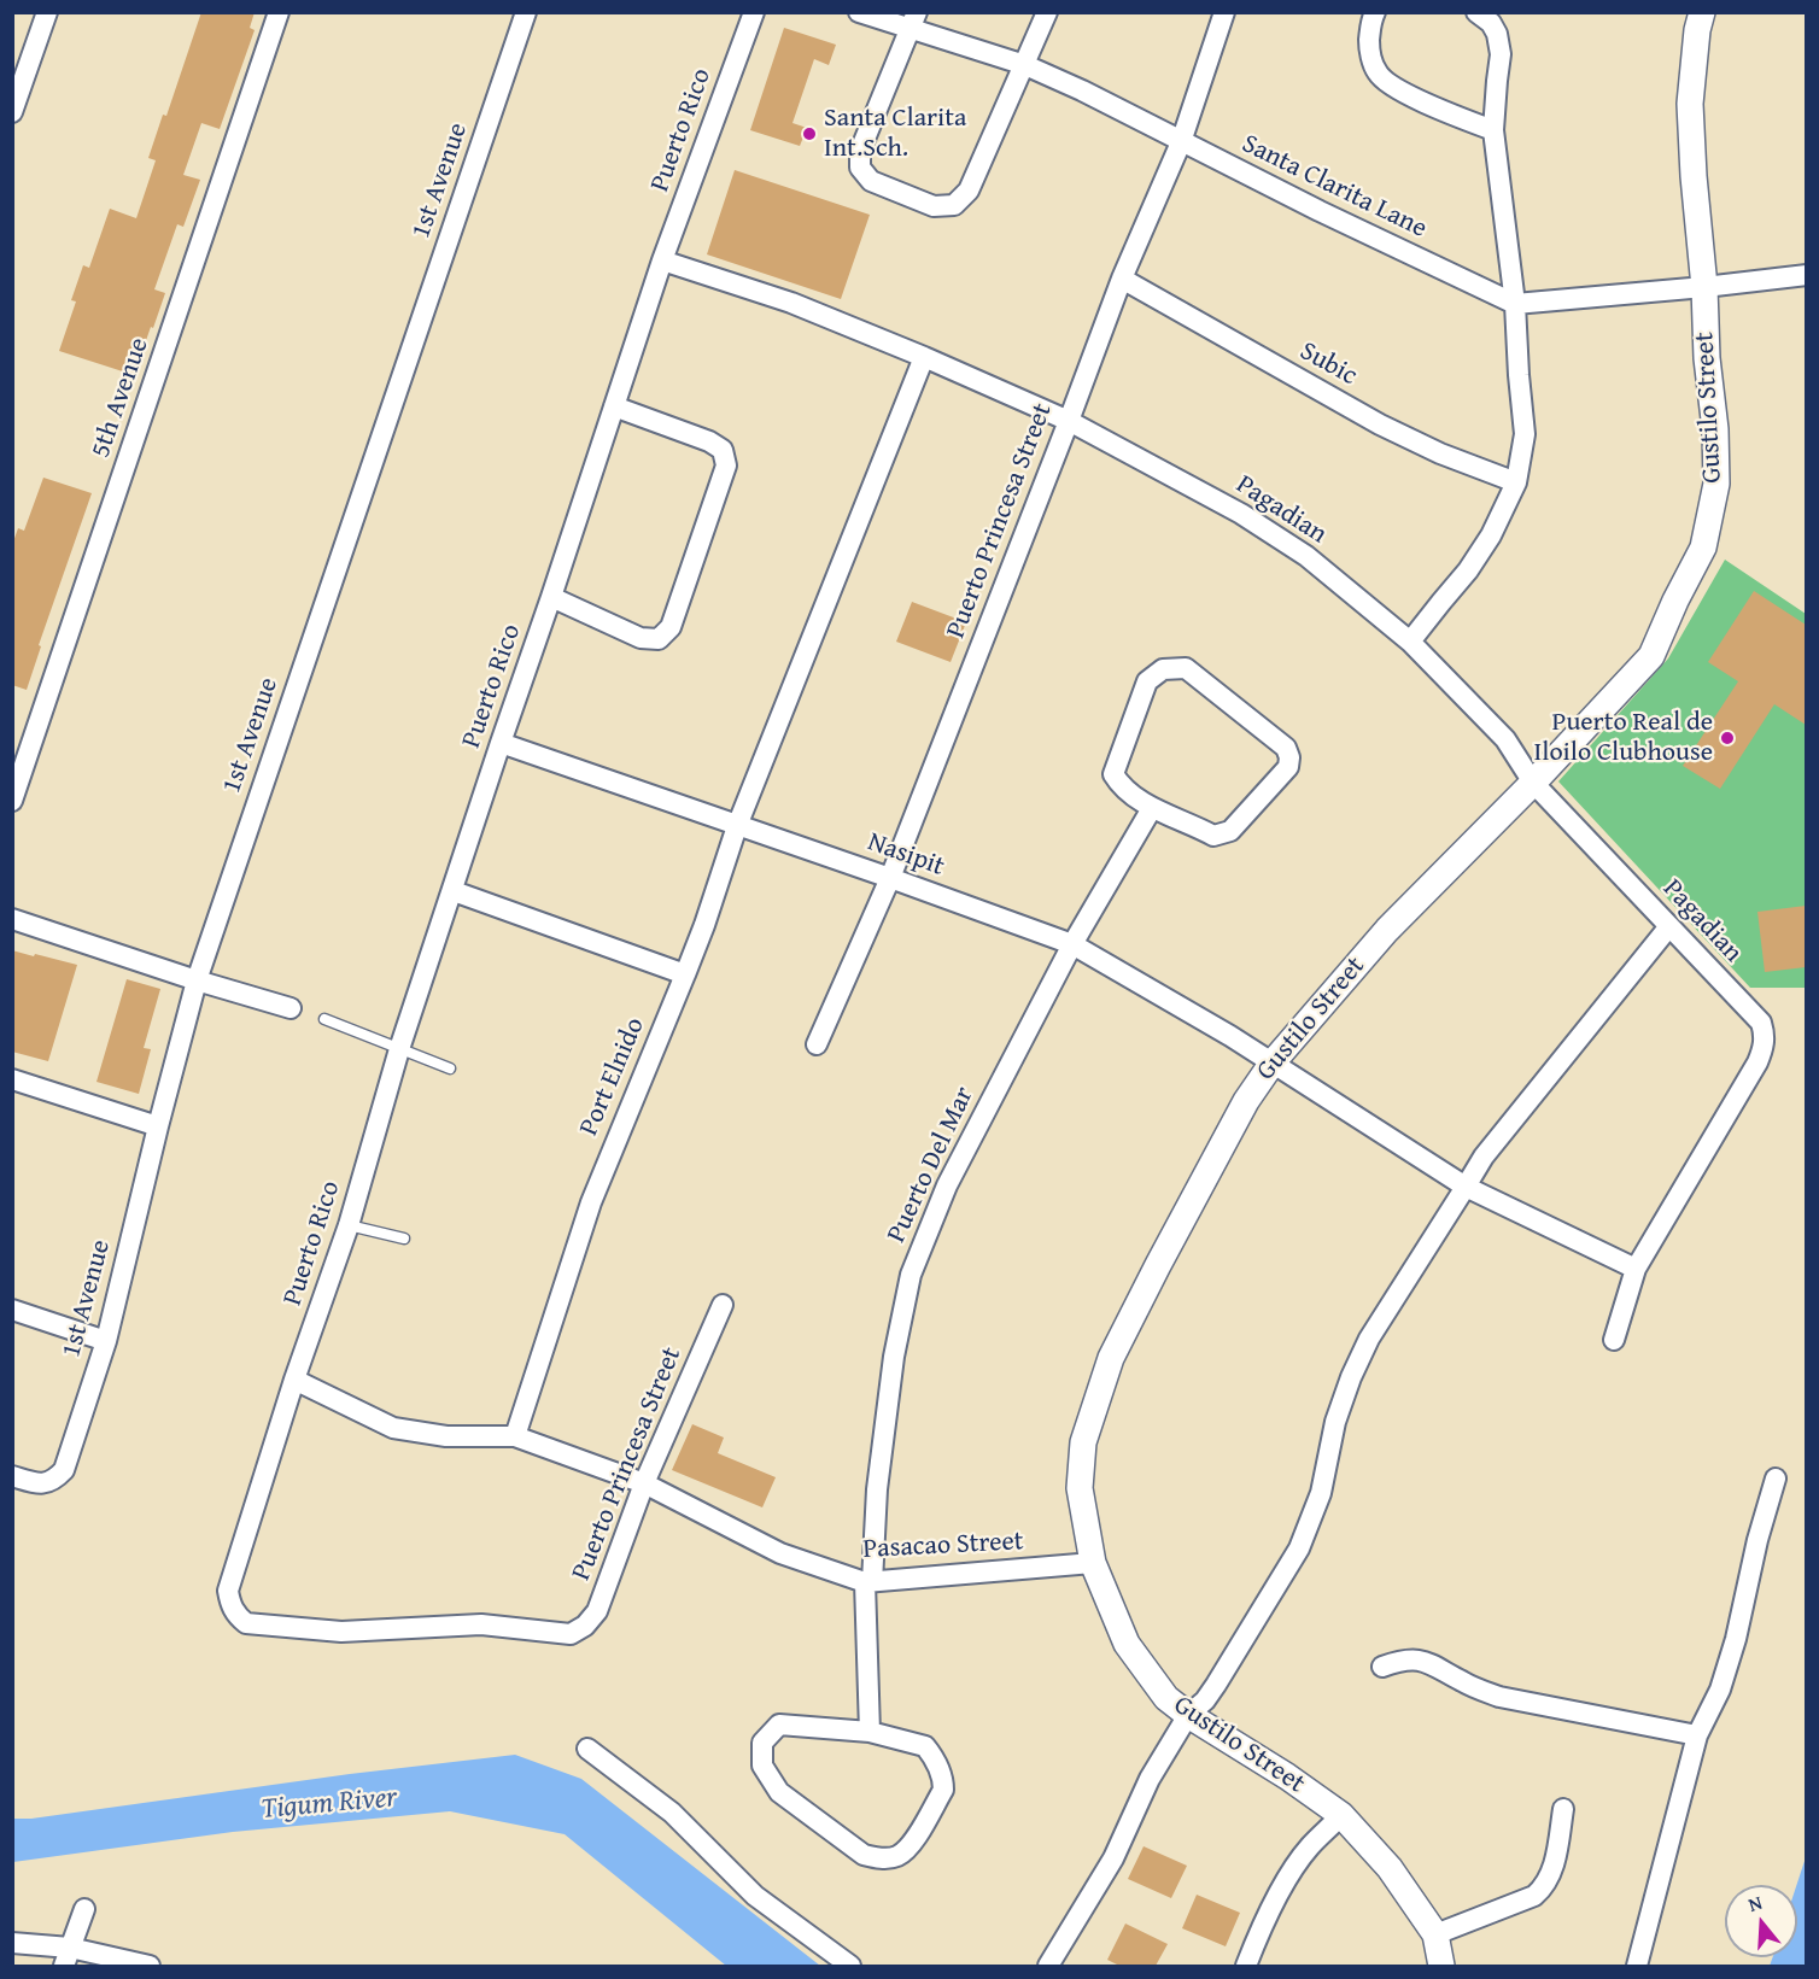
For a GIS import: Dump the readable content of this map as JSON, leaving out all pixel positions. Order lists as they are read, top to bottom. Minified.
{"streets":{"street":["Puerto Rico","1st Avenue","Santa Clarita Lane","Subic","5th Avenue","Gustilo Street","Pagadian","Puerto Princesa Street","Nasipit","Port Elnido","Puerto Del Mar","Pasacao Street"]},"crossings":[["Puerto Rico","Pagadian"],["Puerto Rico","Puerto Princesa Street"],["Puerto Rico","Nasipit"],["Santa Clarita Lane","Puerto Princesa Street"],["Subic","Puerto Princesa Street"],["Gustilo Street","Pagadian"],["Gustilo Street","Nasipit"],["Gustilo Street","Pasacao Street"],["Pagadian","Puerto Princesa Street"],["Pagadian","Port Elnido"],["Puerto Princesa Street","Nasipit"],["Puerto Princesa Street","Pasacao Street"],["Nasipit","Port Elnido"],["Nasipit","Puerto Del Mar"],["Puerto Del Mar","Pasacao Street"]],"water":["Tigum River"],"places":["Santa Clarita Int.Sch.","Puerto Real de Iloilo Clubhouse"],"north":"top"}
